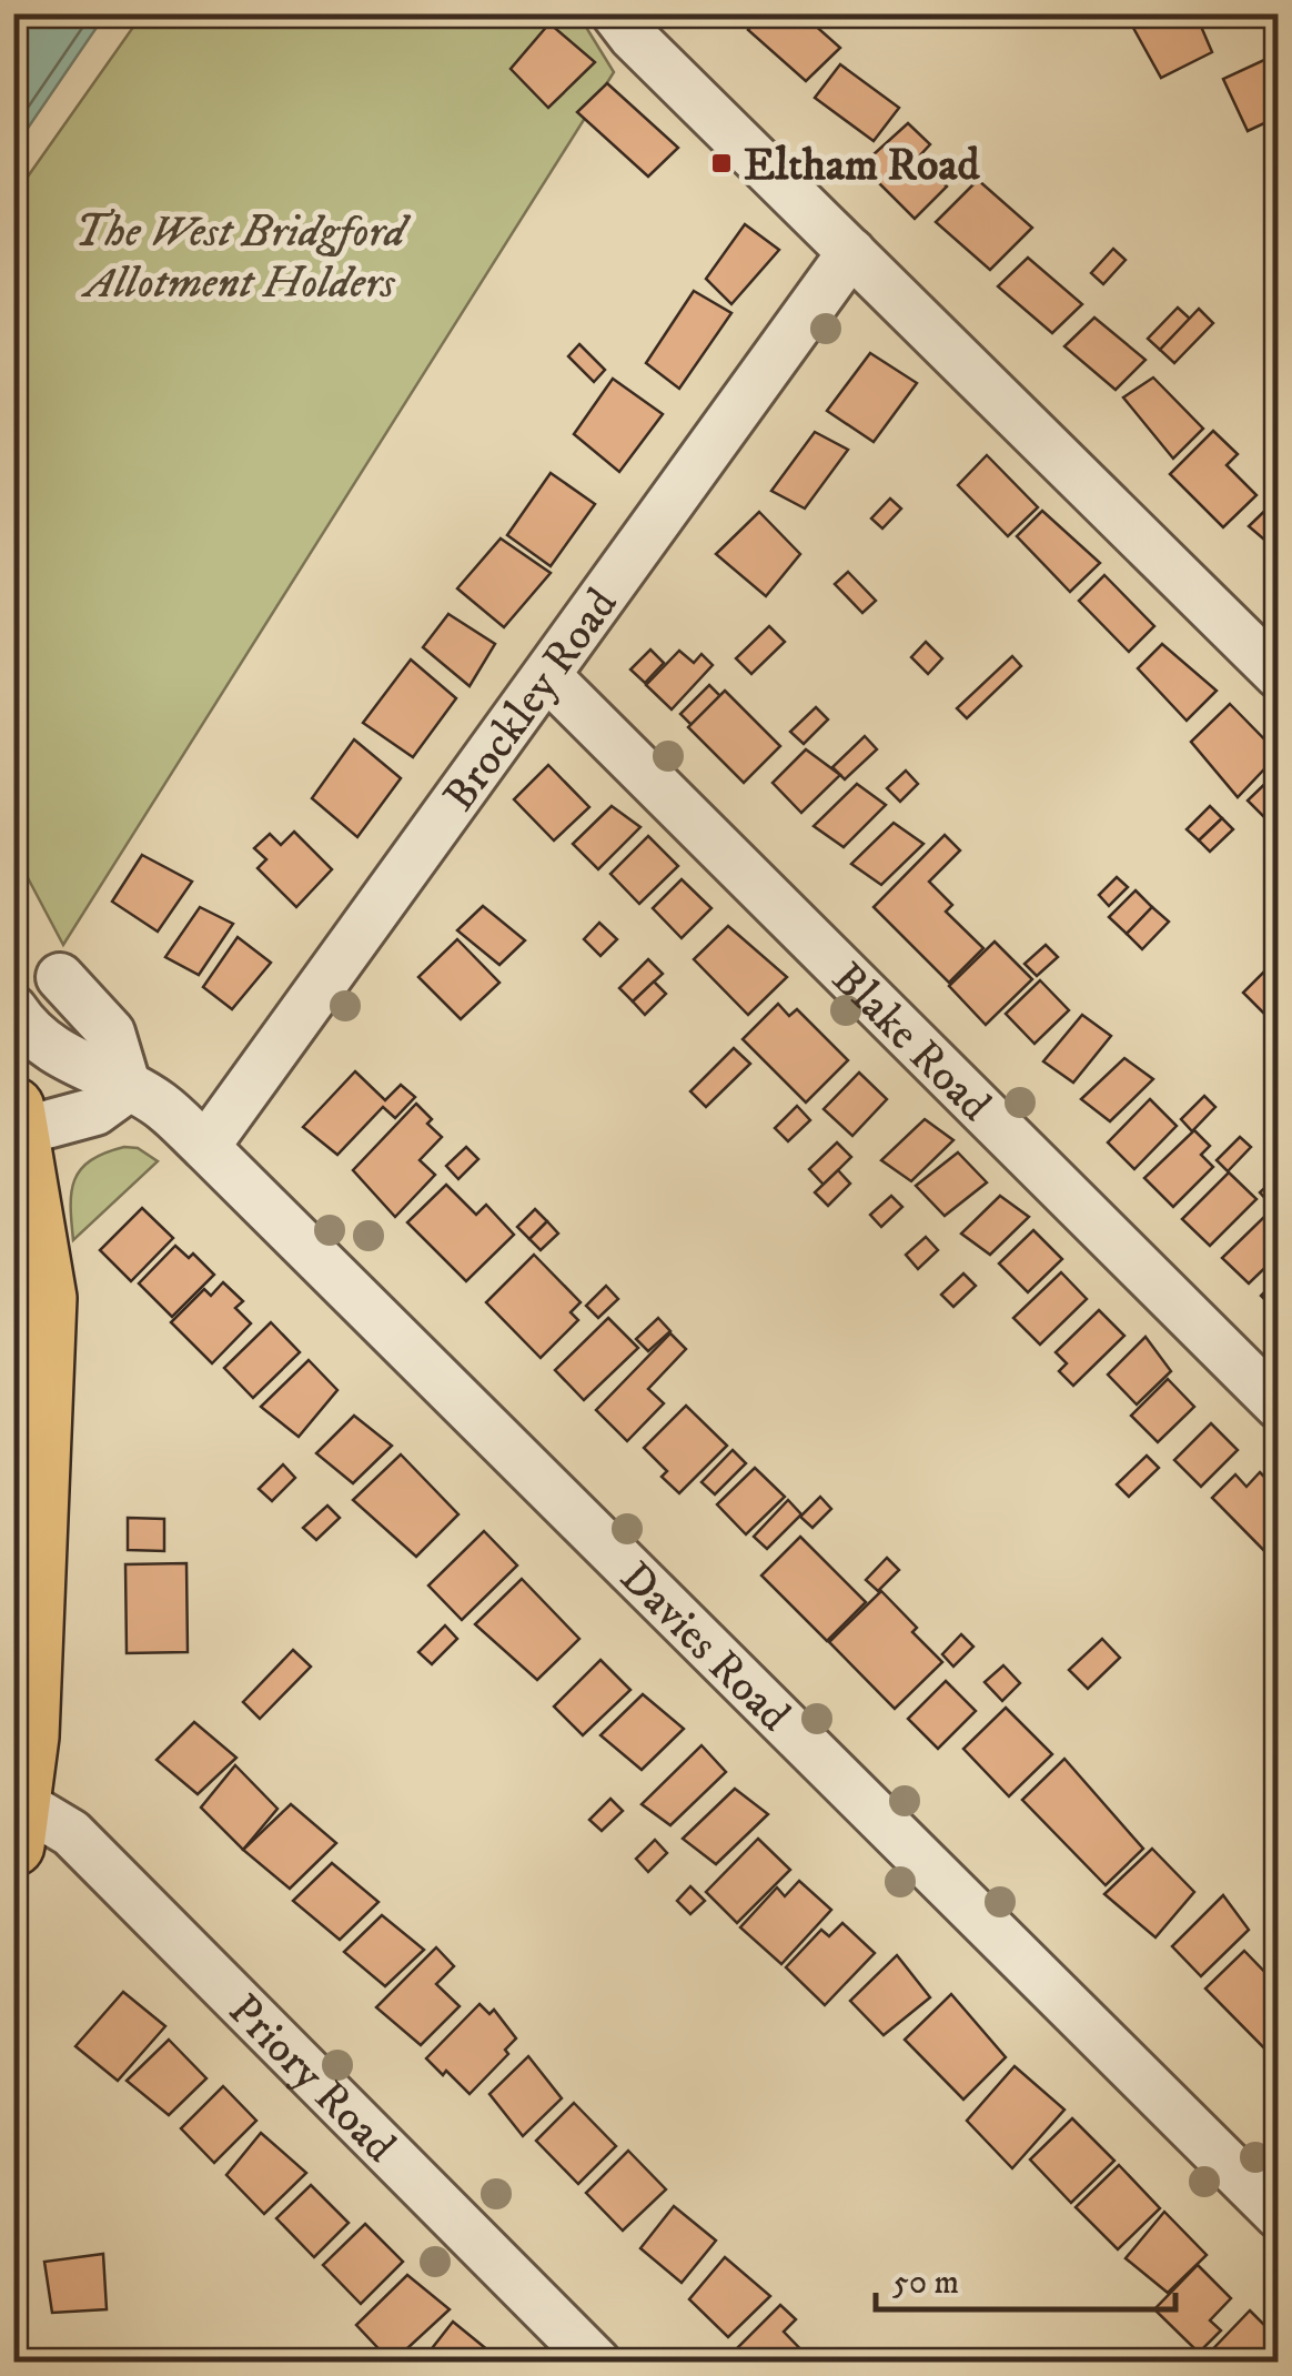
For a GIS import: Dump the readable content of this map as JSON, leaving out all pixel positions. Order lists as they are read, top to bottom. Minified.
{"streets":{"street":["Brockley Road","Blake Road","Davies Road","Priory Road"]},"crossings":[["Brockley Road","Blake Road"],["Brockley Road","Davies Road"]],"parks":["The West Bridgford Allotment Holders"],"places":{"transit":["Eltham Road"]},"scale_bar":"50 m"}
